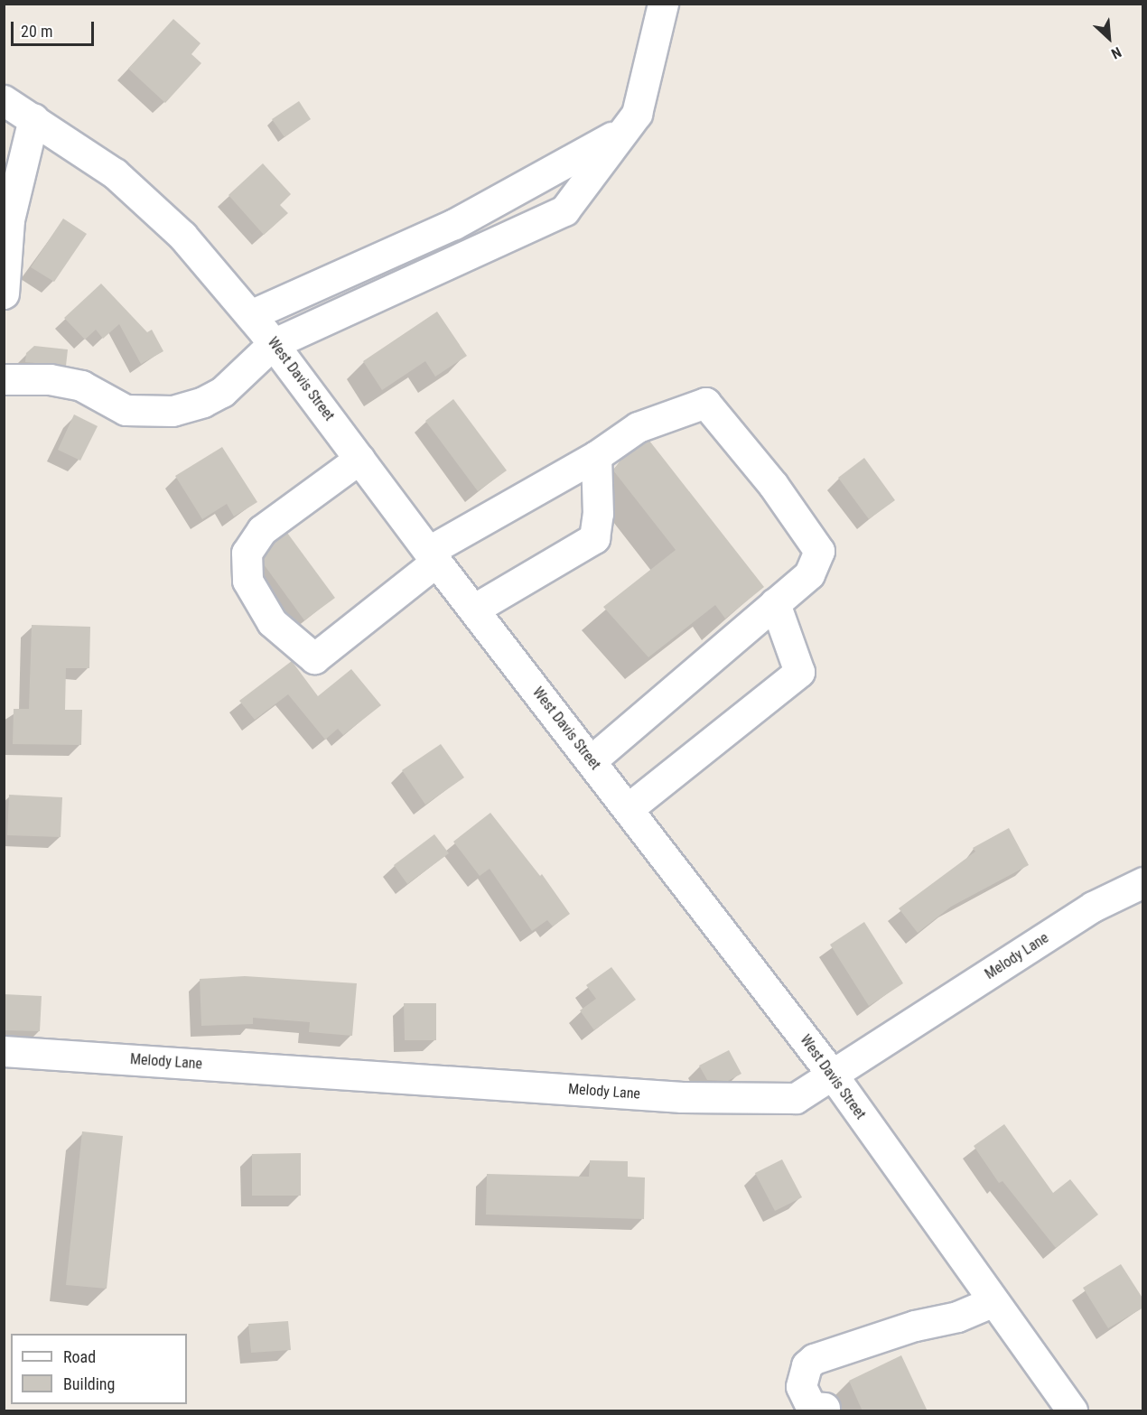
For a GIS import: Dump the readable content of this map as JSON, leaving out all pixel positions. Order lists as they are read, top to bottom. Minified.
{"streets":{"street":["West Davis Street","Melody Lane"]},"crossings":[["West Davis Street","Melody Lane"]],"legend":["Road","Building"],"scale_bar":"20 m","north":"bottom right"}
